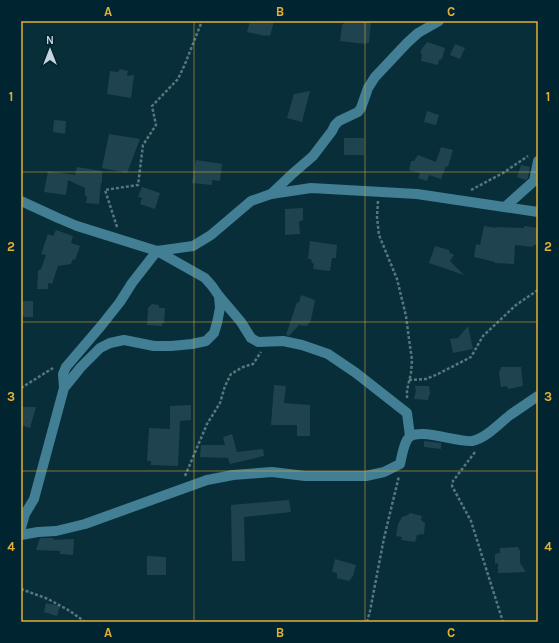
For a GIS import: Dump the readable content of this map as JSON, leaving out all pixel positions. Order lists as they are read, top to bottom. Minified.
{"north":"top","grid":{"columns":["A","B","C"],"rows":["1","2","3","4"]}}
